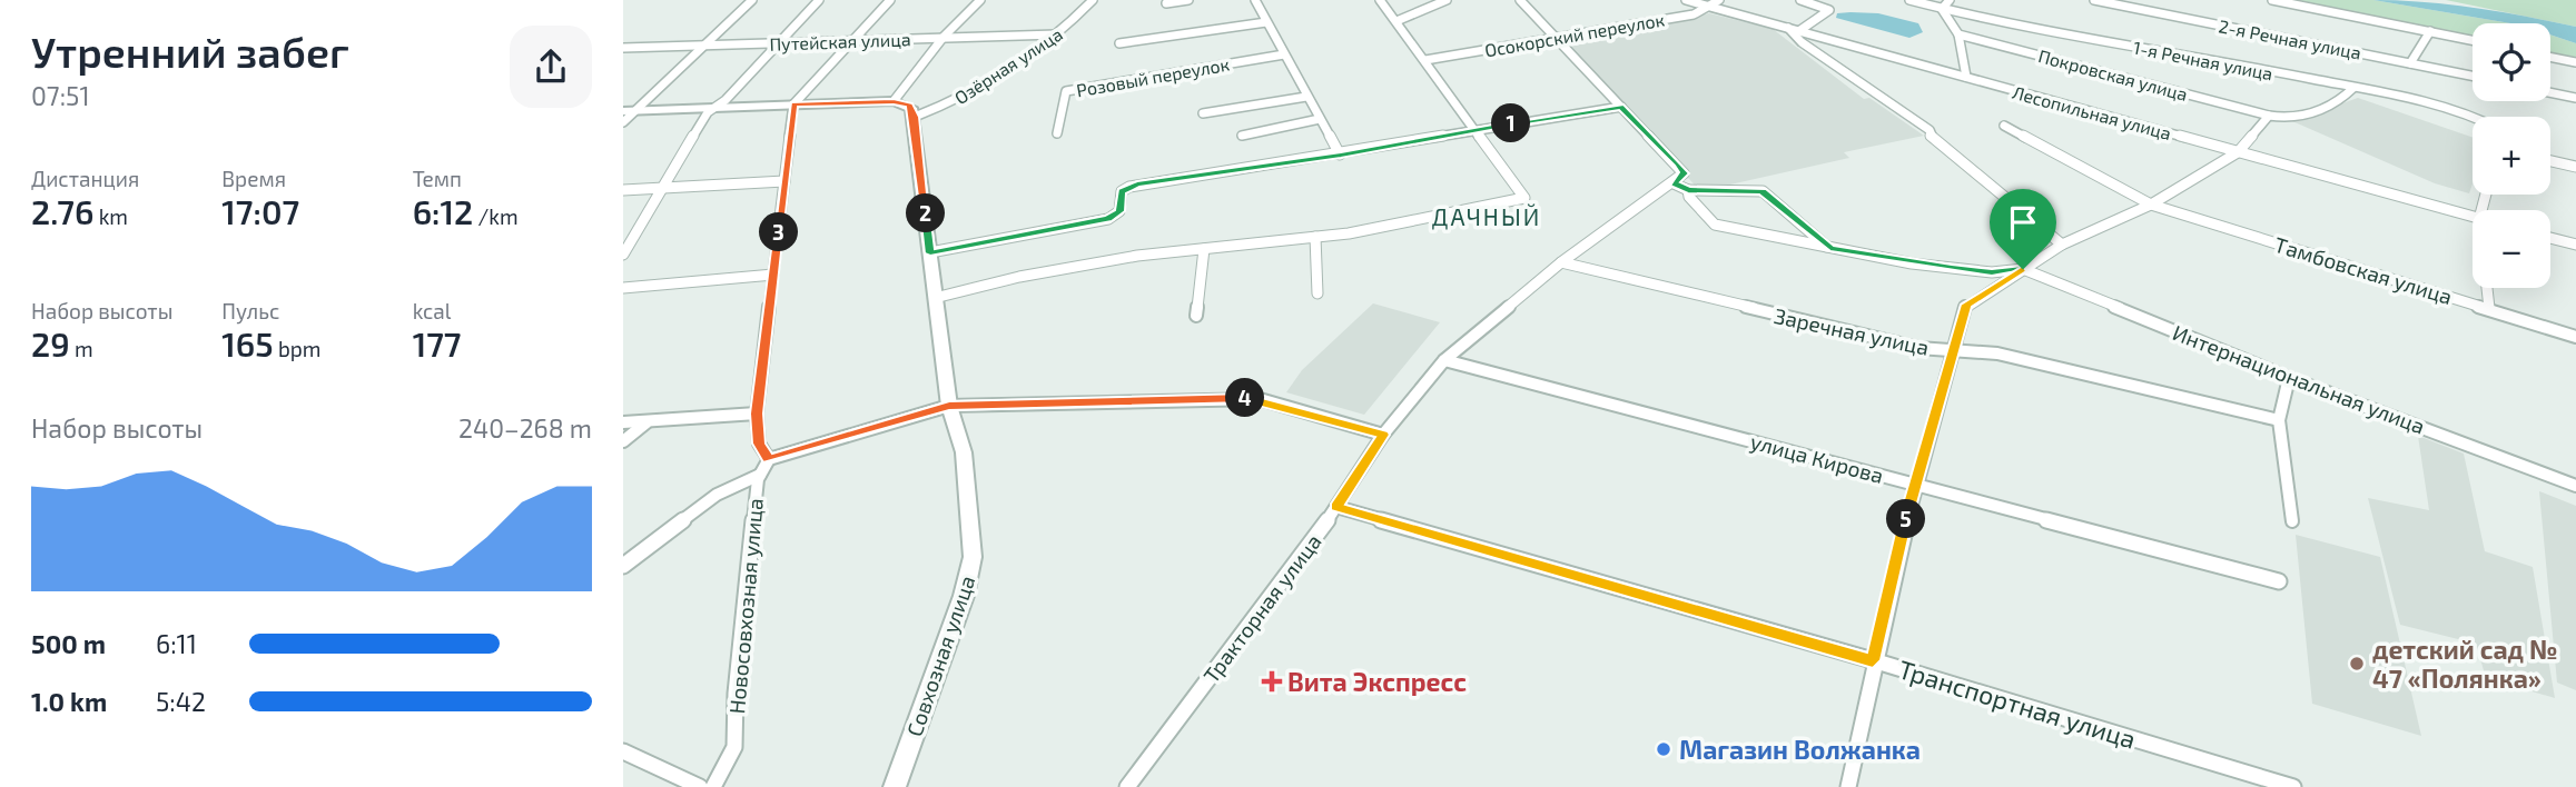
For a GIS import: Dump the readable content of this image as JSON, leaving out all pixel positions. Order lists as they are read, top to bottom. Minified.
{"streets":{"street":["Осокорский переулок","2-я Речная улица","Путейская улица","1-я Речная улица","Озёрная улица","Покровская улица","Розовый переулок","Лесопильная улица","Тамбовская улица","Заречная улица","Интернациональная улица","улица Кирова","Новосовхозная улица","Тракторная улица","Совхозная улица","Транспортная улица"]},"crossings":[["Путейская улица","Озёрная улица"],["1-я Речная улица","Покровская улица"],["Озёрная улица","Совхозная улица"],["Заречная улица","Тракторная улица"],["улица Кирова","Тракторная улица"],["Тракторная улица","Транспортная улица"]],"districts":["ДАЧНЫЙ"],"places":{"other":["детский сад № 47 «Полянка»","Магазин Волжанка"],"health":["Вита Экспресс"]},"page":{"heading":["Утренний забег","07:51"],"map_buttons":["+","−"],"pins":["1","2","3","4","5"],"stats":[["Дистанция","2.76 km"],["Время","17:07"],["Темп","6:12 /km"],["Набор высоты","29 m"],["Пульс","165 bpm"],["kcal","177"]],"chart":["Набор высоты","240–268 m"],"list":[{"name":"500 m","note":"6:11"},{"name":"1.0 km","note":"5:42"}]}}
